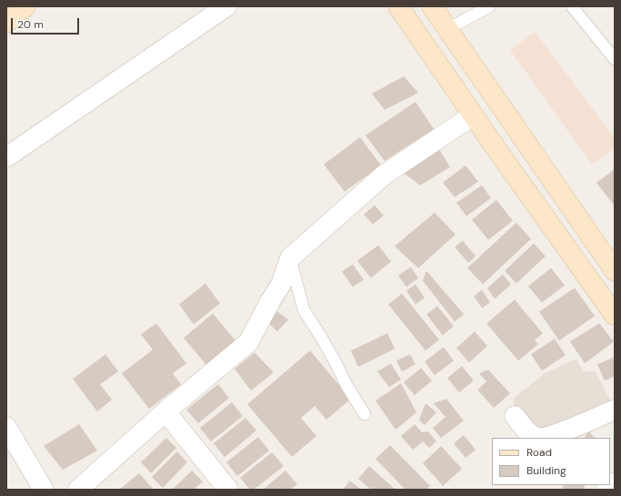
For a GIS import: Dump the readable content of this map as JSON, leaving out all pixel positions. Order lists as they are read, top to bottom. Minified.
{"legend":["Road","Building"],"scale_bar":"20 m"}
